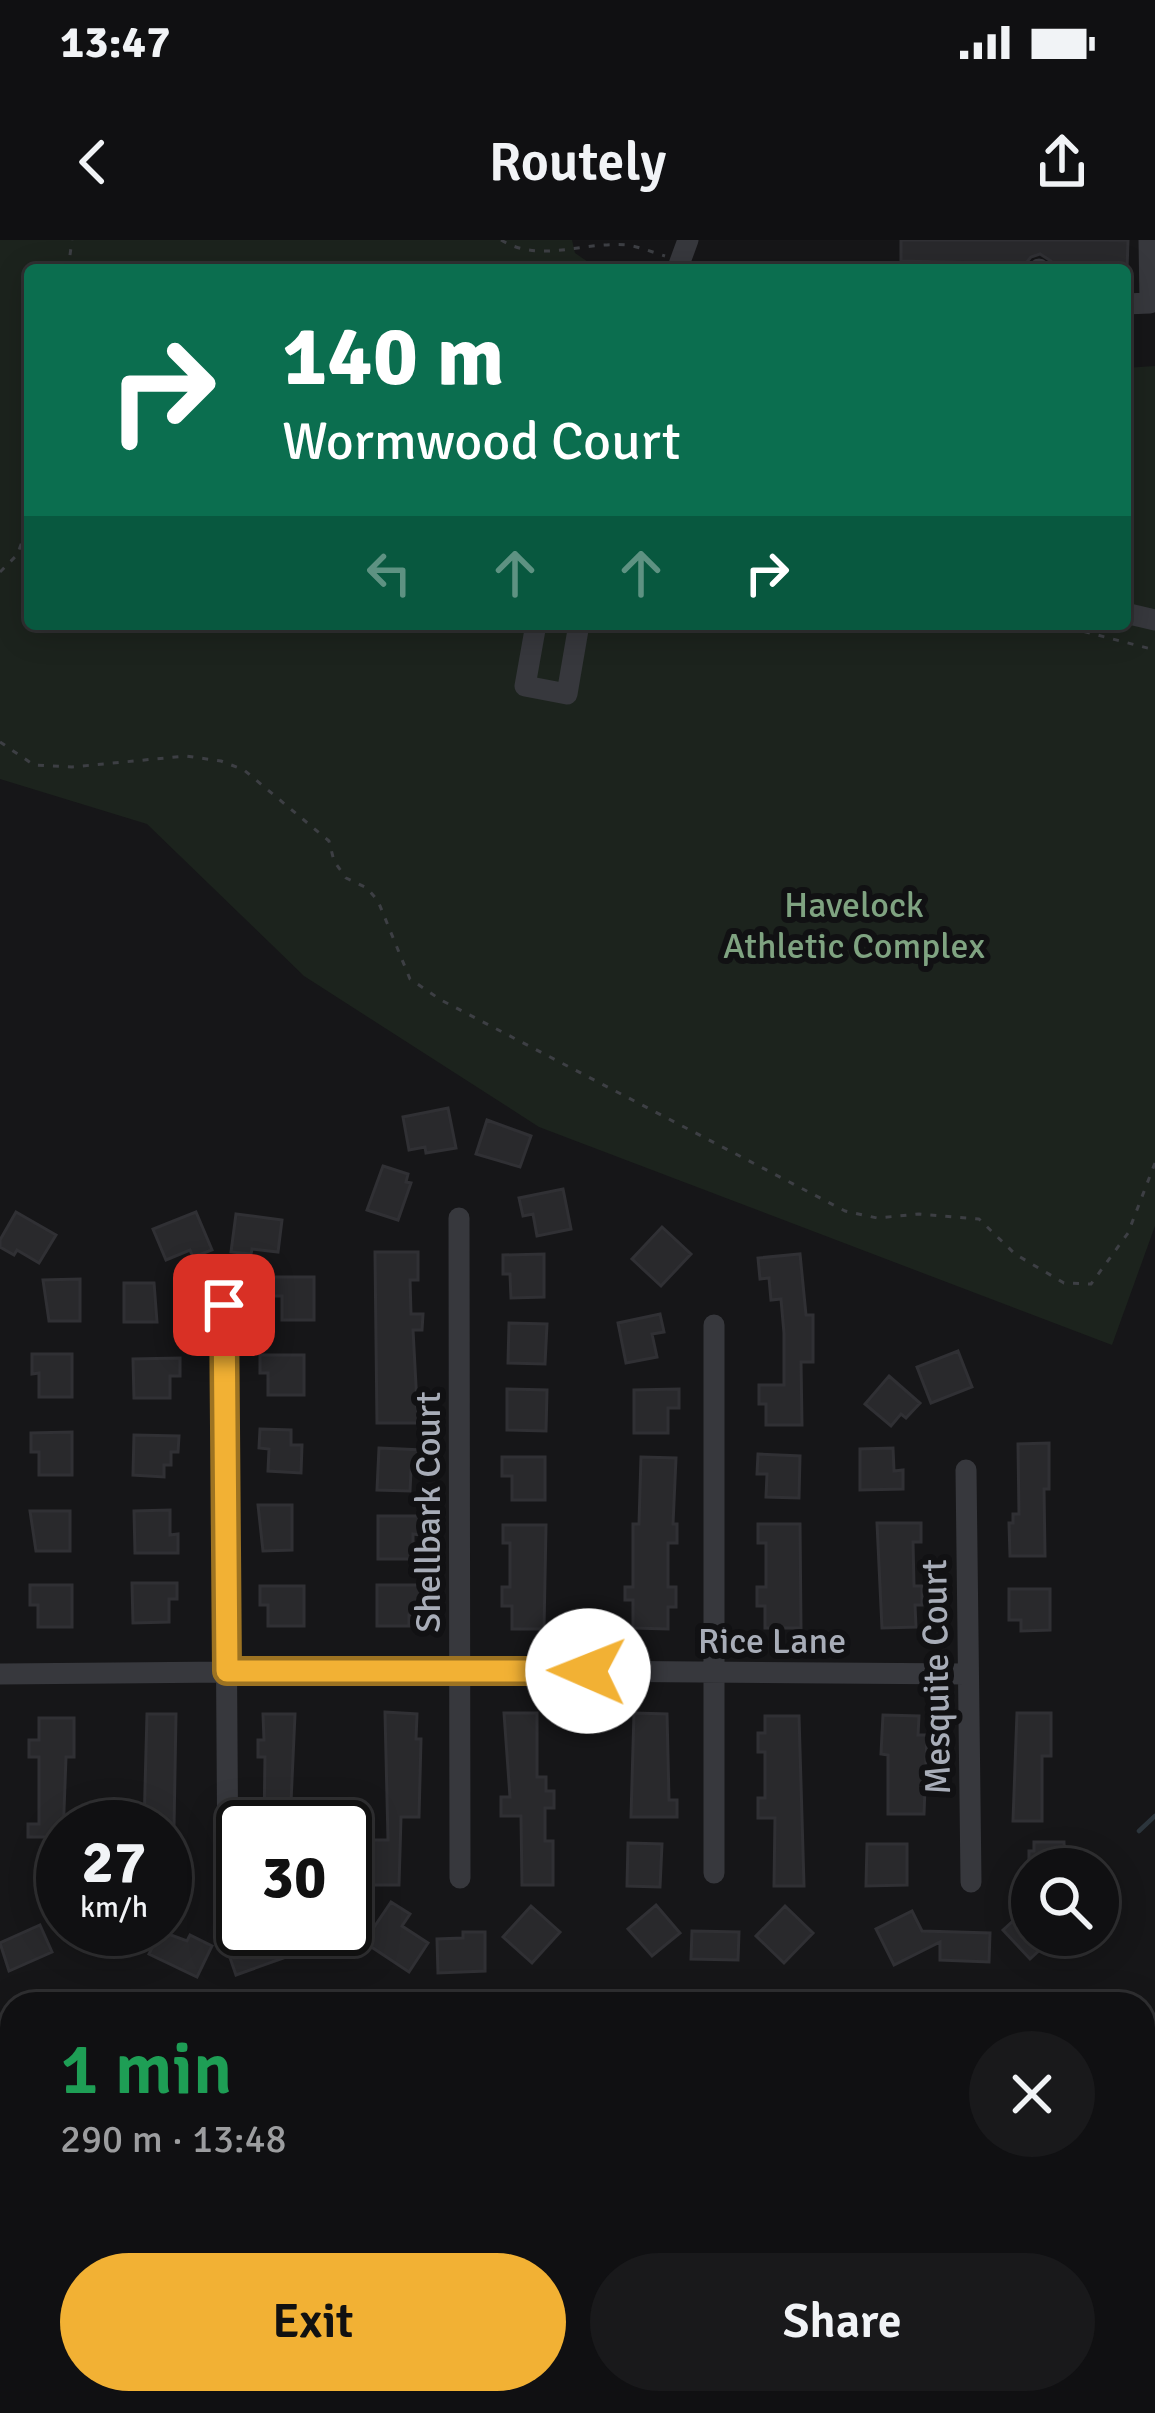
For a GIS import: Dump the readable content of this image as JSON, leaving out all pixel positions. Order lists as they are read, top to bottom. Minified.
{"streets":{"street":["Shellbark Court","Rice Lane","Mesquite Court"]},"crossings":[["Shellbark Court","Rice Lane"],["Rice Lane","Mesquite Court"]],"parks":["Havelock Athletic Complex"],"page":{"status":"13:47","header":"Routely","turn":["140 m","Wormwood Court"],"speed":"27 km/h","limit":"30","heading":["1 min","290 m · 13:48"],"buttons":["Exit","Share"]}}
